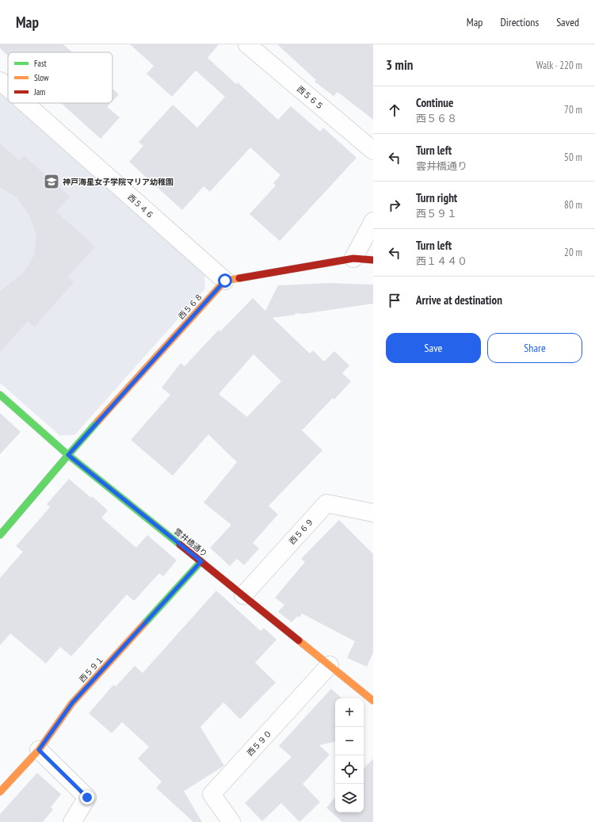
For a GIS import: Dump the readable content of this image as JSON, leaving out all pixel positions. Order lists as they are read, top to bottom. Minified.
{"streets":{"street":["西５６５","西５４６","西５６８","西５６９","雲井橋通り","西５９１","西５９０"]},"crossings":[["西５４６","西５６８"],["西５６８","雲井橋通り"],["西５６９","雲井橋通り"],["雲井橋通り","西５９１"],["雲井橋通り","西５９０"]],"places":{"school or university":["神戸海星女子学院マリア幼稚園"]},"legend":["Fast","Slow","Jam"],"page":{"header":"Map","nav":["Map","Directions","Saved"],"heading":["3 min","Walk · 220 m"],"list":[["Continue","西５６８","70 m"],["Turn left","雲井橋通り","50 m"],["Turn right","西５９１","80 m"],["Turn left","西１４４０","20 m"],"Arrive at destination"],"buttons":["Save","Share"],"map_buttons":["+","−"]}}
